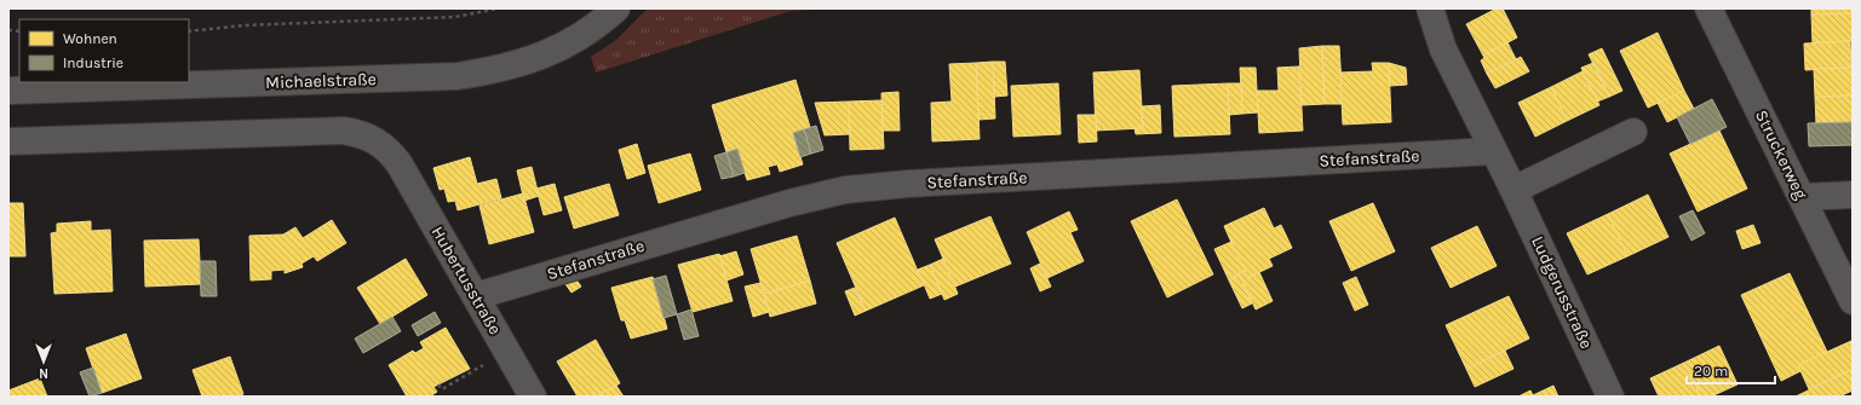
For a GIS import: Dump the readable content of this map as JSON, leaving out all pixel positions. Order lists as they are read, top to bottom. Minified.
{"streets":{"street":["Michaelstraße","Struckerweg","Stefanstraße","Hubertusstraße","Ludgerusstraße"]},"crossings":[["Stefanstraße","Hubertusstraße"],["Stefanstraße","Ludgerusstraße"]],"legend":["Wohnen","Industrie"],"scale_bar":"20 m","north":"bottom"}
